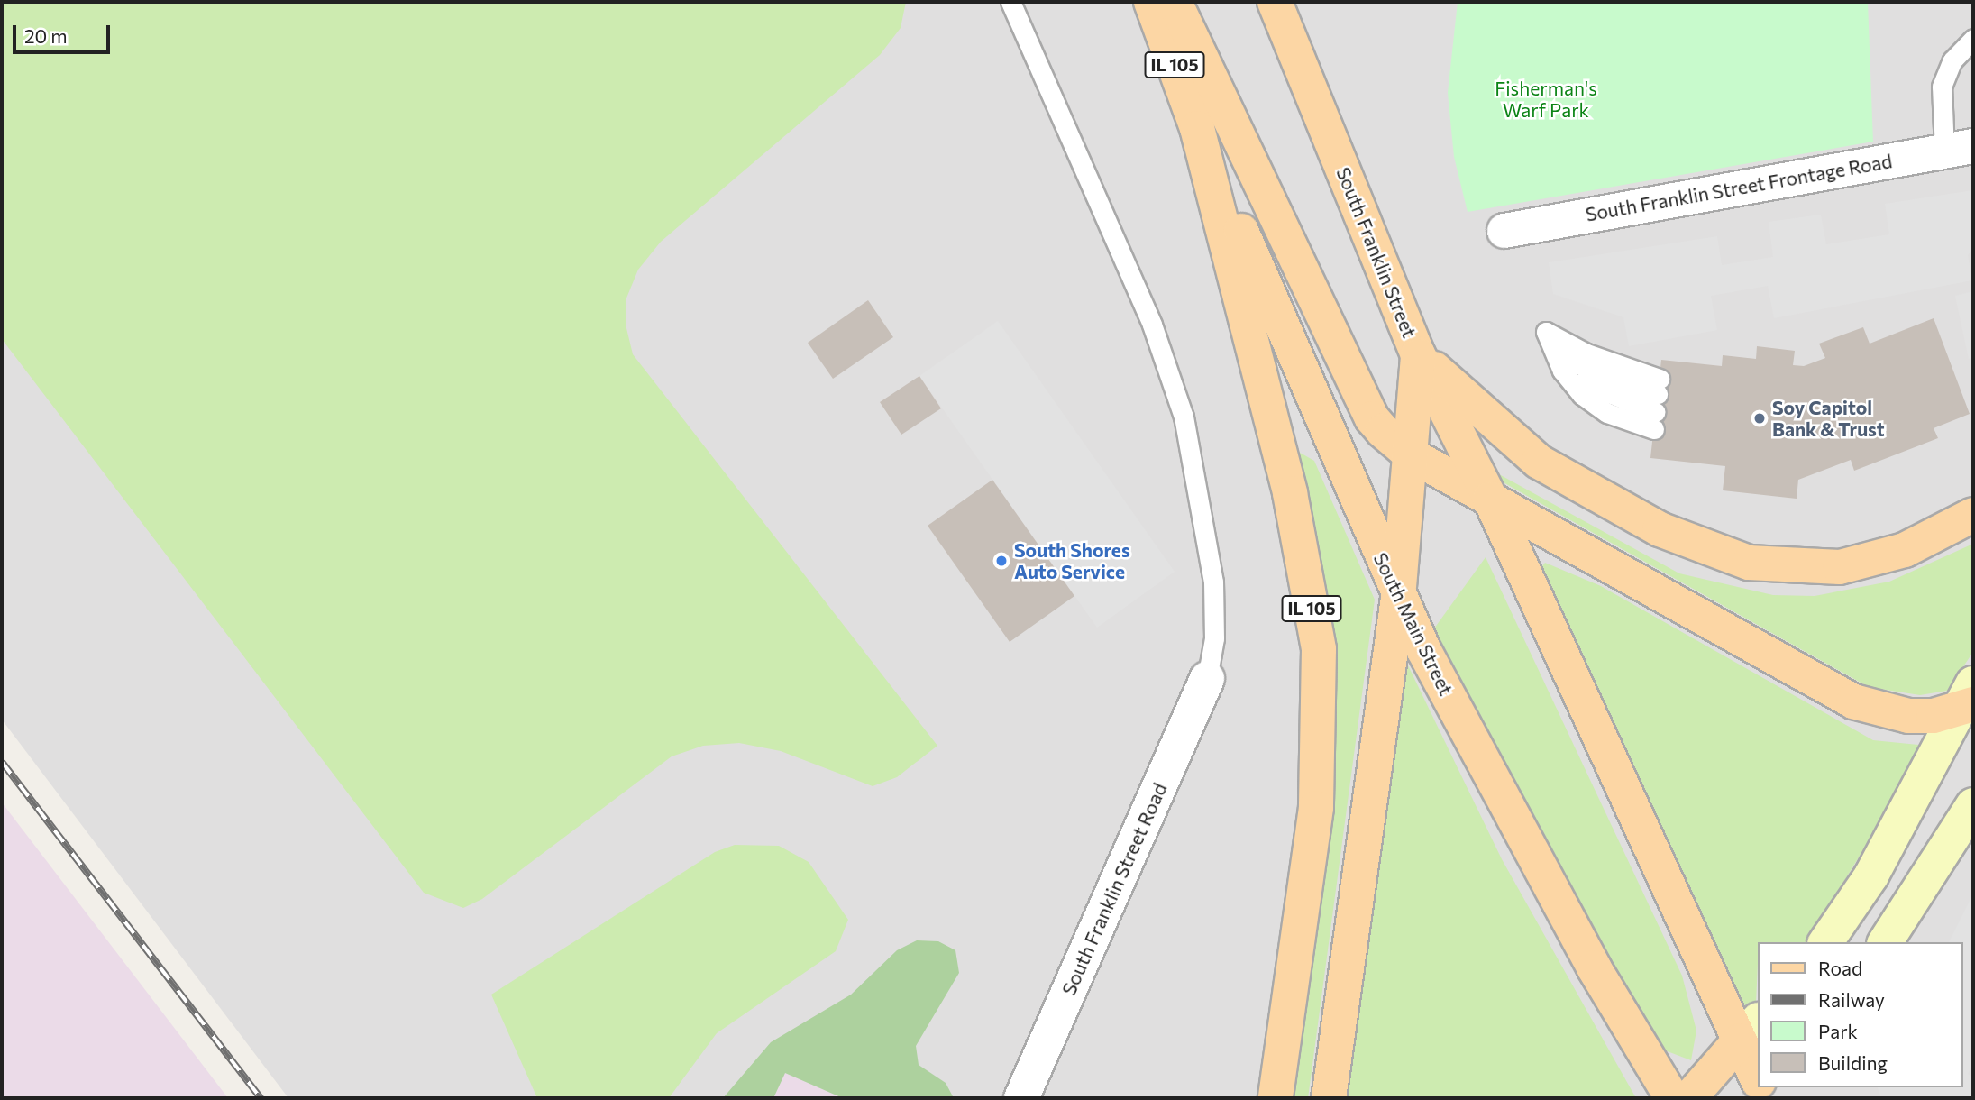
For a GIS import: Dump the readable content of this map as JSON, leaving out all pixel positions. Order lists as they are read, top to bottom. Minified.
{"streets":{"main road":["IL 105","South Franklin Street","South Main Street"],"street":["South Franklin Street Frontage Road","South Franklin Street Road"]},"crossings":[["IL 105","South Main Street"]],"parks":["Fisherman's Warf Park"],"places":["Soy Capitol Bank & Trust","South Shores Auto Service"],"legend":["Road","Railway","Park","Building"],"scale_bar":"20 m"}
